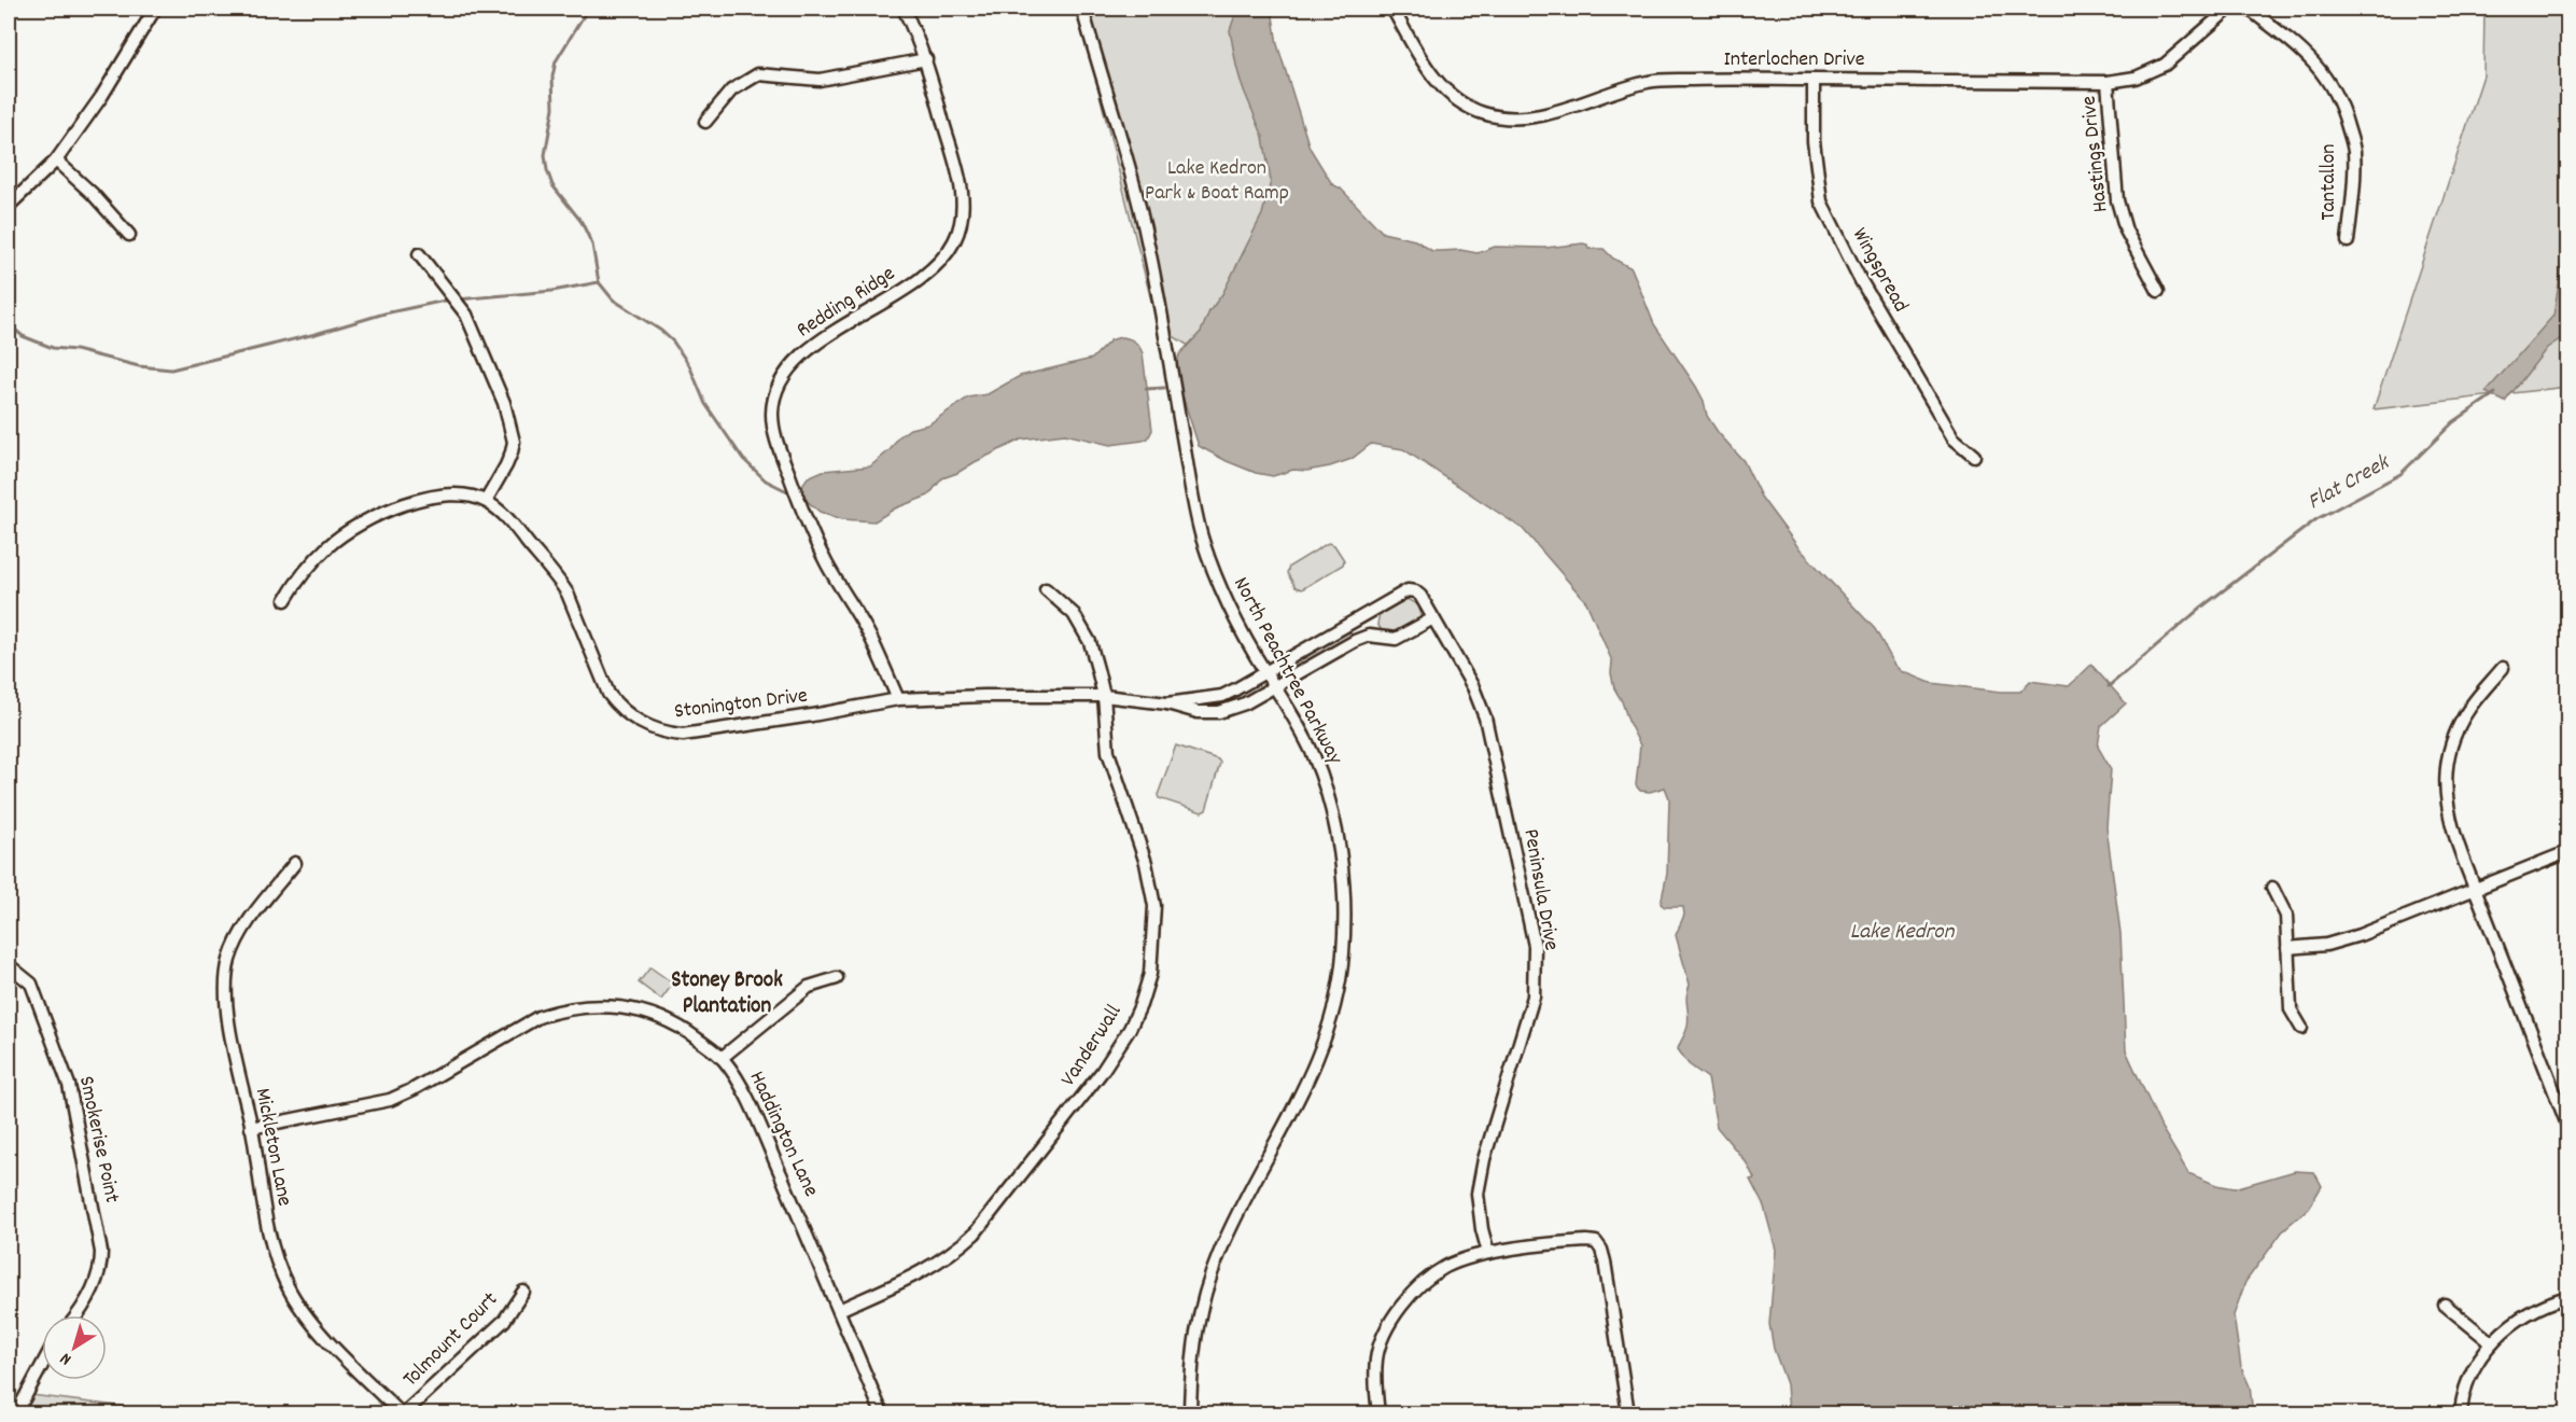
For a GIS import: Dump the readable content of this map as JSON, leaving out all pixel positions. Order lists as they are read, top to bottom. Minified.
{"streets":{"street":["Interlochen Drive","Hastings Drive","Tantallon","Wingspread","Redding Ridge","North Peachtree Parkway","Stonington Drive","Peninsula Drive","Vanderwall","Haddington Lane","Smokerise Point","Mickleton Lane","Tolmount Court"]},"crossings":[["Interlochen Drive","Hastings Drive"],["Interlochen Drive","Wingspread"],["Redding Ridge","Stonington Drive"],["North Peachtree Parkway","Stonington Drive"],["North Peachtree Parkway","Peninsula Drive"],["Stonington Drive","Peninsula Drive"],["Stonington Drive","Vanderwall"],["Vanderwall","Haddington Lane"],["Haddington Lane","Mickleton Lane"],["Mickleton Lane","Tolmount Court"]],"districts":["Stoney Brook Plantation"],"water":["Flat Creek","Lake Kedron"],"parks":["Lake Kedron Park & Boat Ramp"],"north":"bottom left"}
